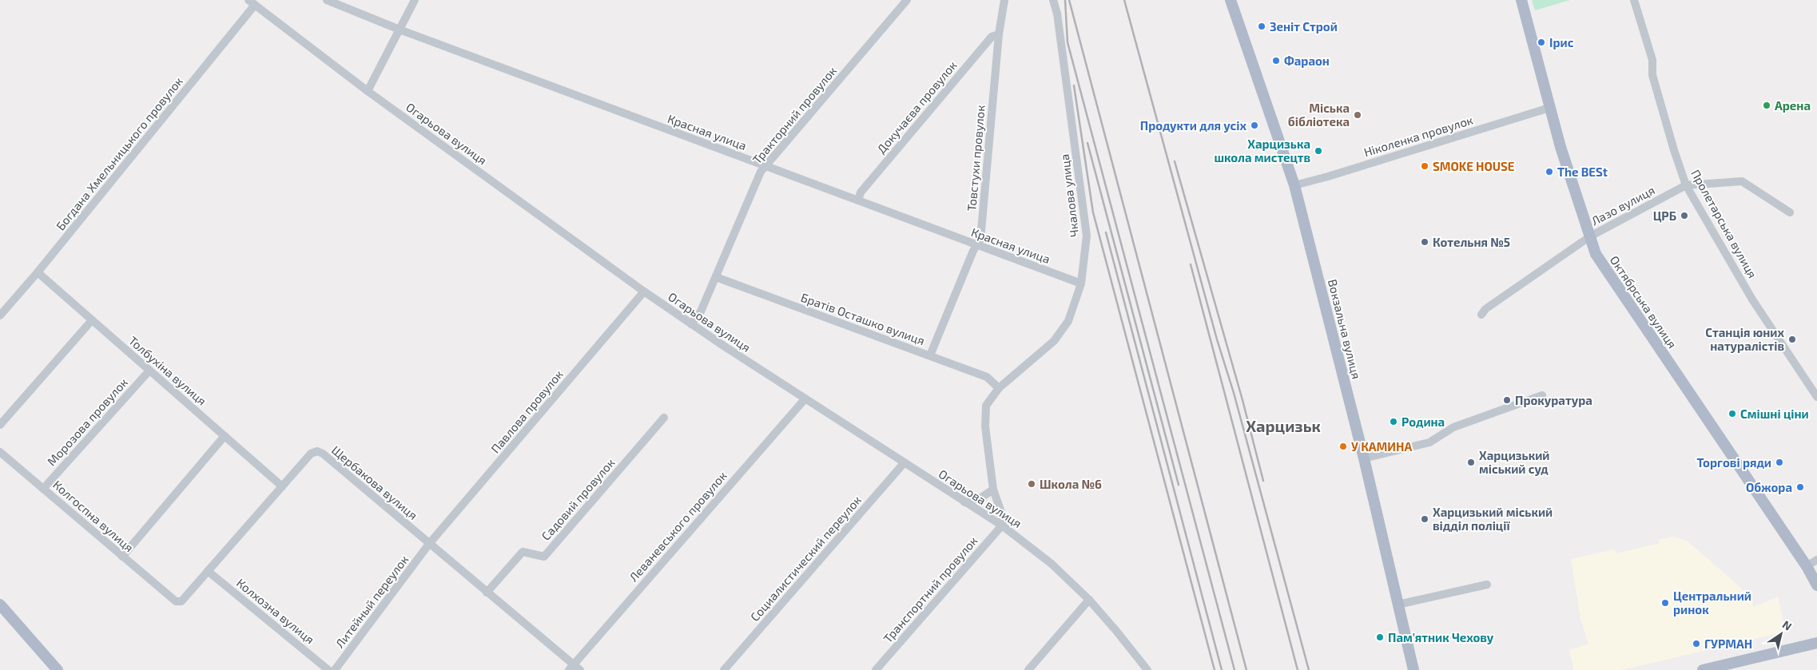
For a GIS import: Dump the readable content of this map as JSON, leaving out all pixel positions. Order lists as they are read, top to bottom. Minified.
{"streets":{"main road":["Октябрська вулиця","Вокзальна вулиця"],"street":["Докучаєва провулок","Тракторний провулок","Красная улица","Огарьова вулиця","Ніколенка провулок","Богдана Хмельницького провулок","Товстухи провулок","Чкалова улица","Лазо вулиця","Пролетарська вулиця","Братів Осташко вулиця","Толбухіна вулиця","Павлова провулок","Морозова провулок","Щербакова вулиця","Садовий провулок","Колгоспна вулиця","Леваневського провулок","Социалистический переулок","Транспортний провулок","Литейный переулок","Колхозна вулиця"]},"crossings":[["Докучаєва провулок","Красная улица"],["Докучаєва провулок","Товстухи провулок"],["Тракторний провулок","Красная улица"],["Тракторний провулок","Огарьова вулиця"],["Тракторний провулок","Братів Осташко вулиця"],["Красная улица","Товстухи провулок"],["Красная улица","Чкалова улица"],["Огарьова вулиця","Богдана Хмельницького провулок"],["Огарьова вулиця","Чкалова улица"],["Огарьова вулиця","Павлова провулок"],["Огарьова вулиця","Леваневського провулок"],["Огарьова вулиця","Социалистический переулок"],["Огарьова вулиця","Транспортний провулок"],["Ніколенка провулок","Октябрська вулиця"],["Ніколенка провулок","Вокзальна вулиця"],["Богдана Хмельницького провулок","Толбухіна вулиця"],["Товстухи провулок","Братів Осташко вулиця"],["Чкалова улица","Братів Осташко вулиця"],["Чкалова улица","Транспортний провулок"],["Лазо вулиця","Пролетарська вулиця"],["Лазо вулиця","Октябрська вулиця"],["Толбухіна вулиця","Морозова провулок"],["Толбухіна вулиця","Щербакова вулиця"],["Павлова провулок","Щербакова вулиця"],["Павлова провулок","Литейный переулок"],["Морозова провулок","Колгоспна вулиця"],["Щербакова вулиця","Садовий провулок"],["Щербакова вулиця","Колгоспна вулиця"],["Щербакова вулиця","Леваневського провулок"],["Щербакова вулиця","Литейный переулок"],["Щербакова вулиця","Колхозна вулиця"]],"districts":["Харцизьк"],"places":["Зеніт Строй","Ірис","Фараон","Арена","Міська бібліотека","Продукти для усіх","Харцизька школа мистецтв","SMOKE HOUSE","The BESt","ЦРБ","Котельня №5","Станція юних натуралістів","Прокуратура","Смішні ціни","Родина","У КАМИНА","Харцизький міський суд","Торгові ряди","Школа №6","Обжора","Харцизький міський відділ поліції","Центральний ринок","Пам'ятник Чехову","ГУРМАН"],"north":"top right"}
